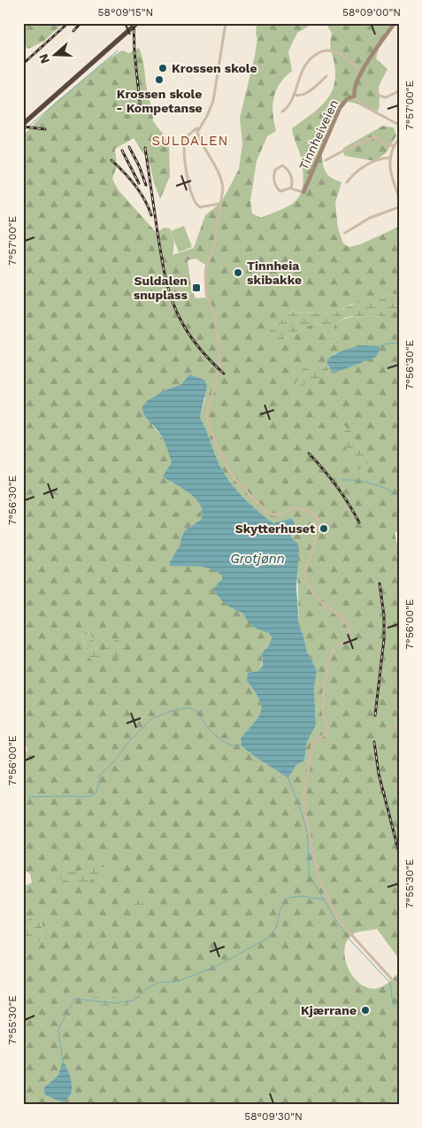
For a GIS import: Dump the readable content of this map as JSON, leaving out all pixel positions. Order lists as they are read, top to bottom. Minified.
{"streets":{"street":["Tinnheiveien"]},"districts":["SULDALEN"],"water":["Grotjønn"],"places":{"other":["Krossen skole","Krossen skole - Kompetanse","Tinnheia skibakke","Skytterhuset","Kjærrane"],"transit":["Suldalen snuplass"]},"north":"left","coordinates":["58°09'15\"N","58°09'00\"N","7°57'00\"E","7°56'30\"E","7°56'00\"E","7°55'30\"E","58°09'30\"N"]}
